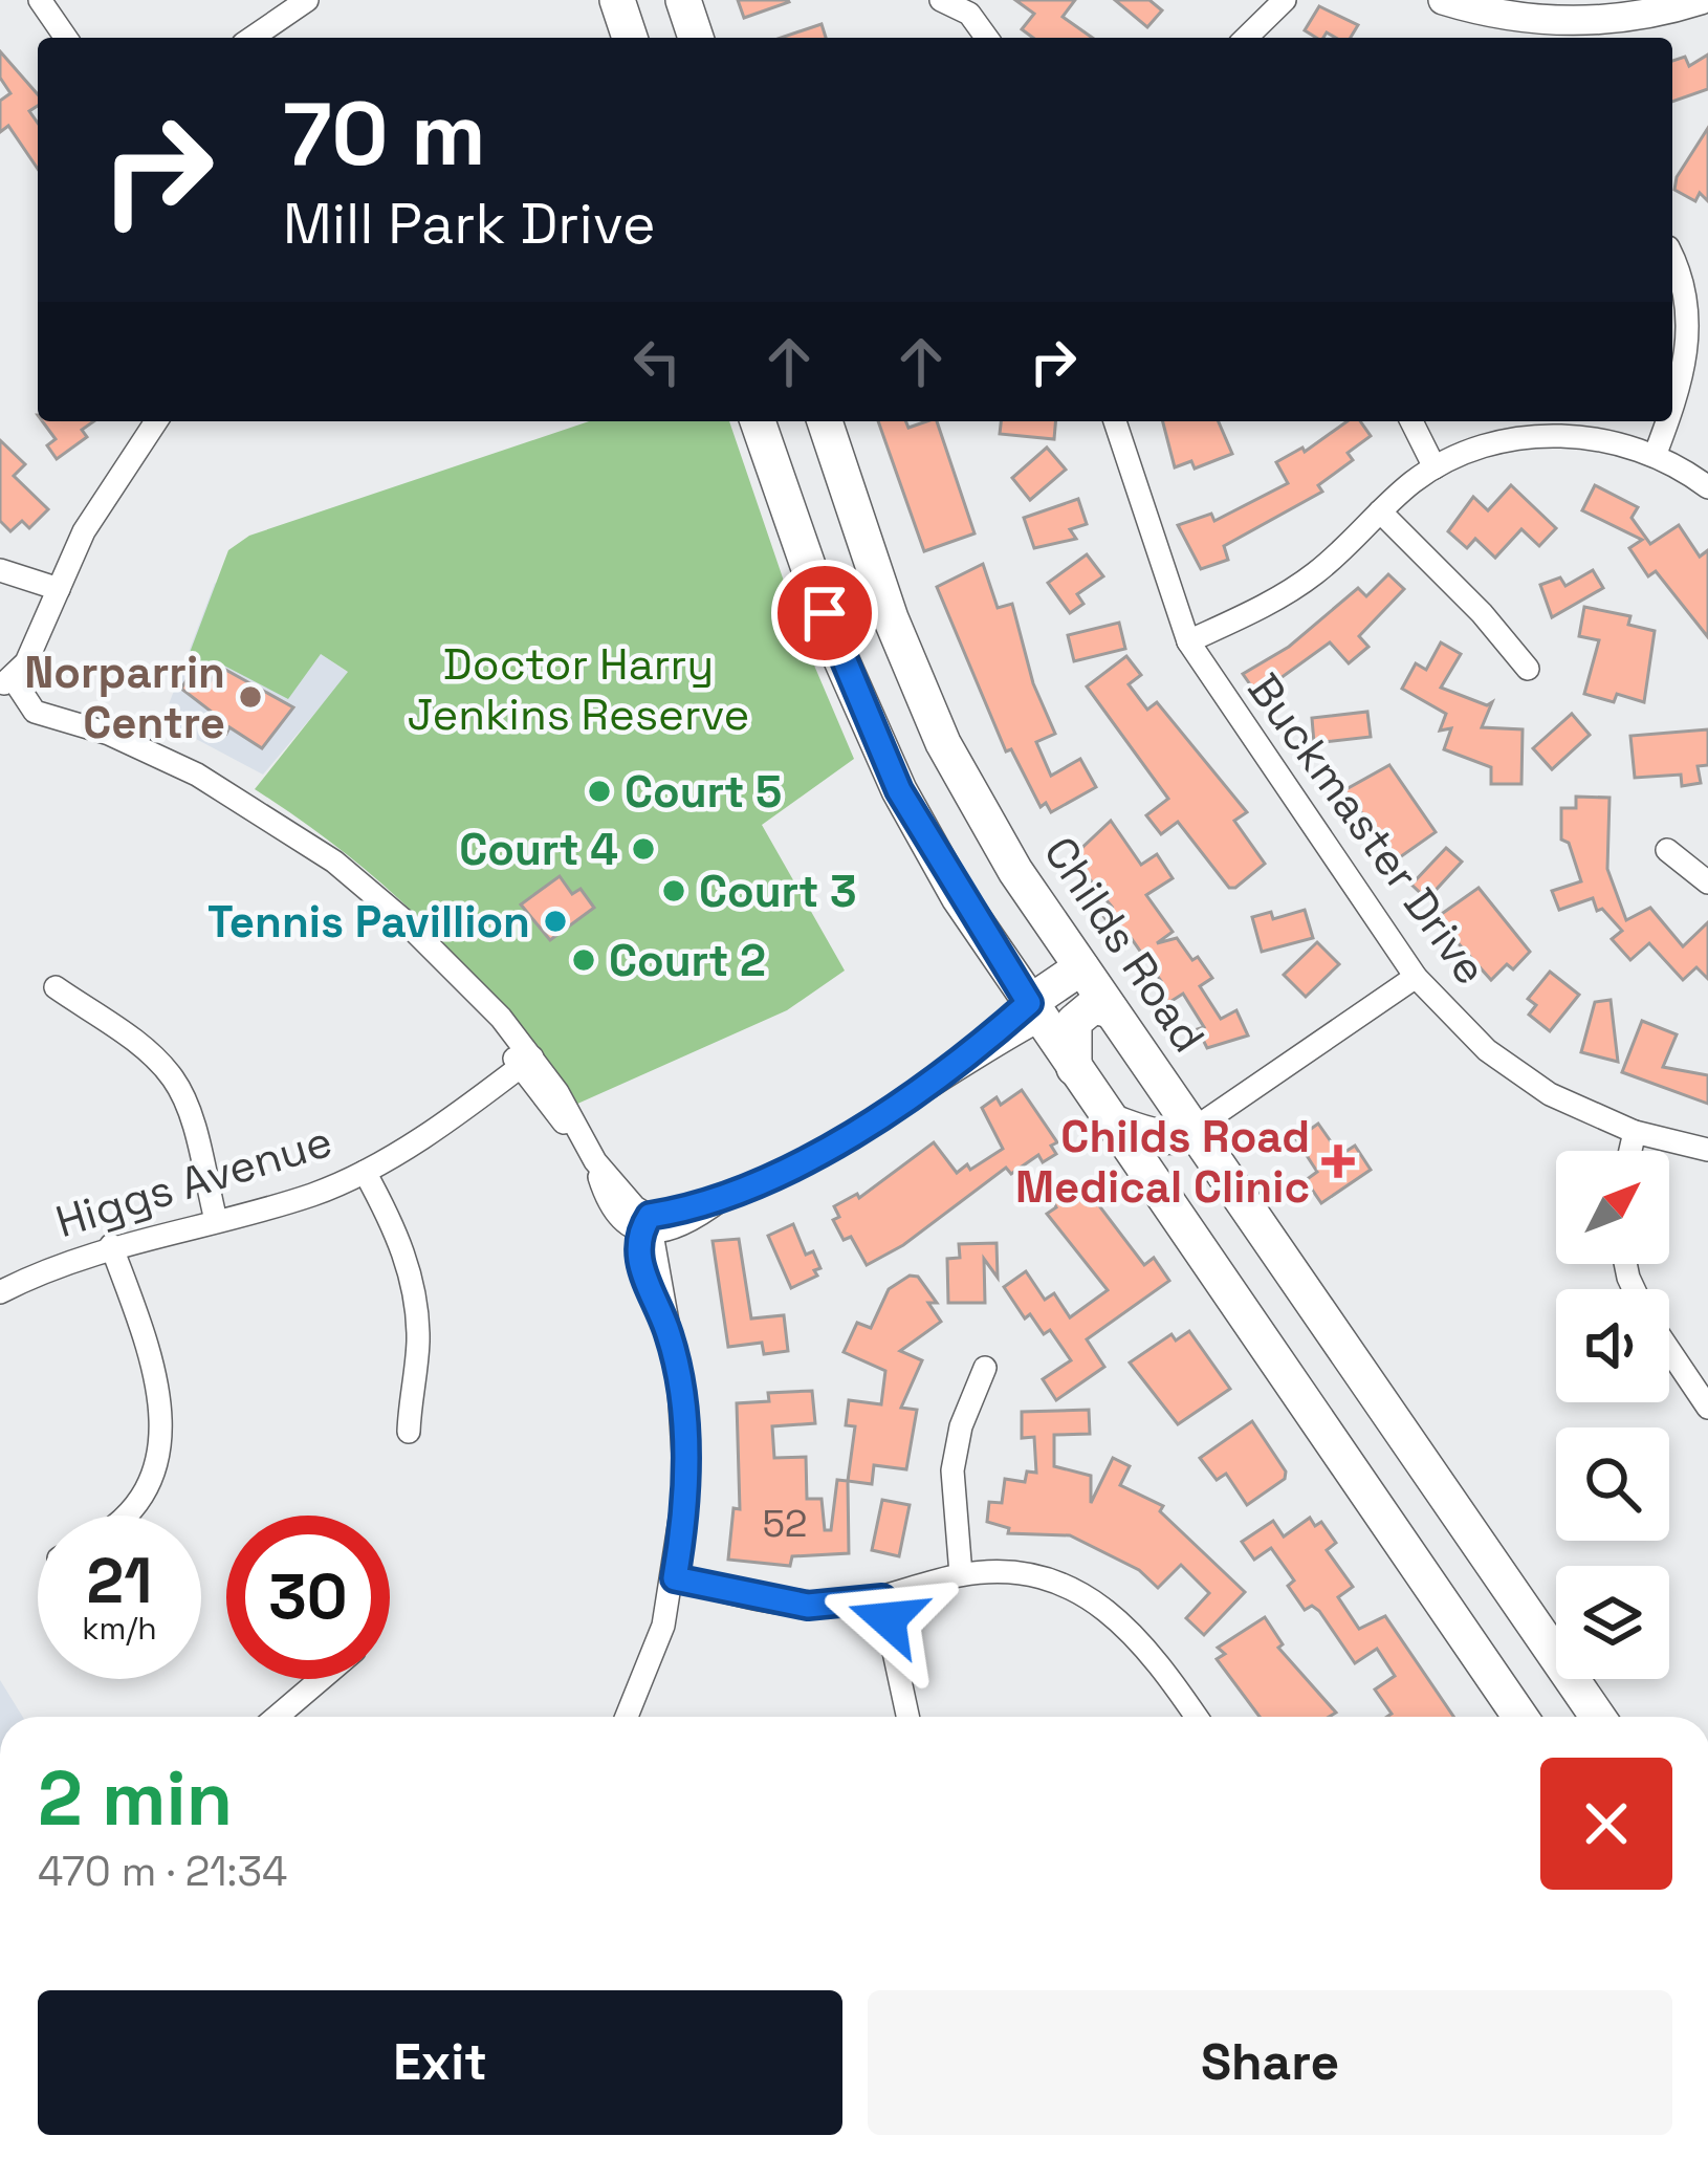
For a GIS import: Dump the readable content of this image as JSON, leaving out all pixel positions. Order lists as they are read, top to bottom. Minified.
{"streets":{"main road":["Childs Road"],"street":["Buckmaster Drive","Higgs Avenue"]},"parks":["Doctor Harry Jenkins Reserve"],"places":{"other":["Norparrin Centre","Court 5","Court 4","Court 3","Tennis Pavillion","Court 2"],"health":["Childs Road Medical Clinic"]},"house_numbers":["52"],"north":"top right","page":{"turn":["70 m","Mill Park Drive"],"speed":"21 km/h","limit":"30","heading":["2 min","470 m · 21:34"],"buttons":["Exit","Share"]}}
